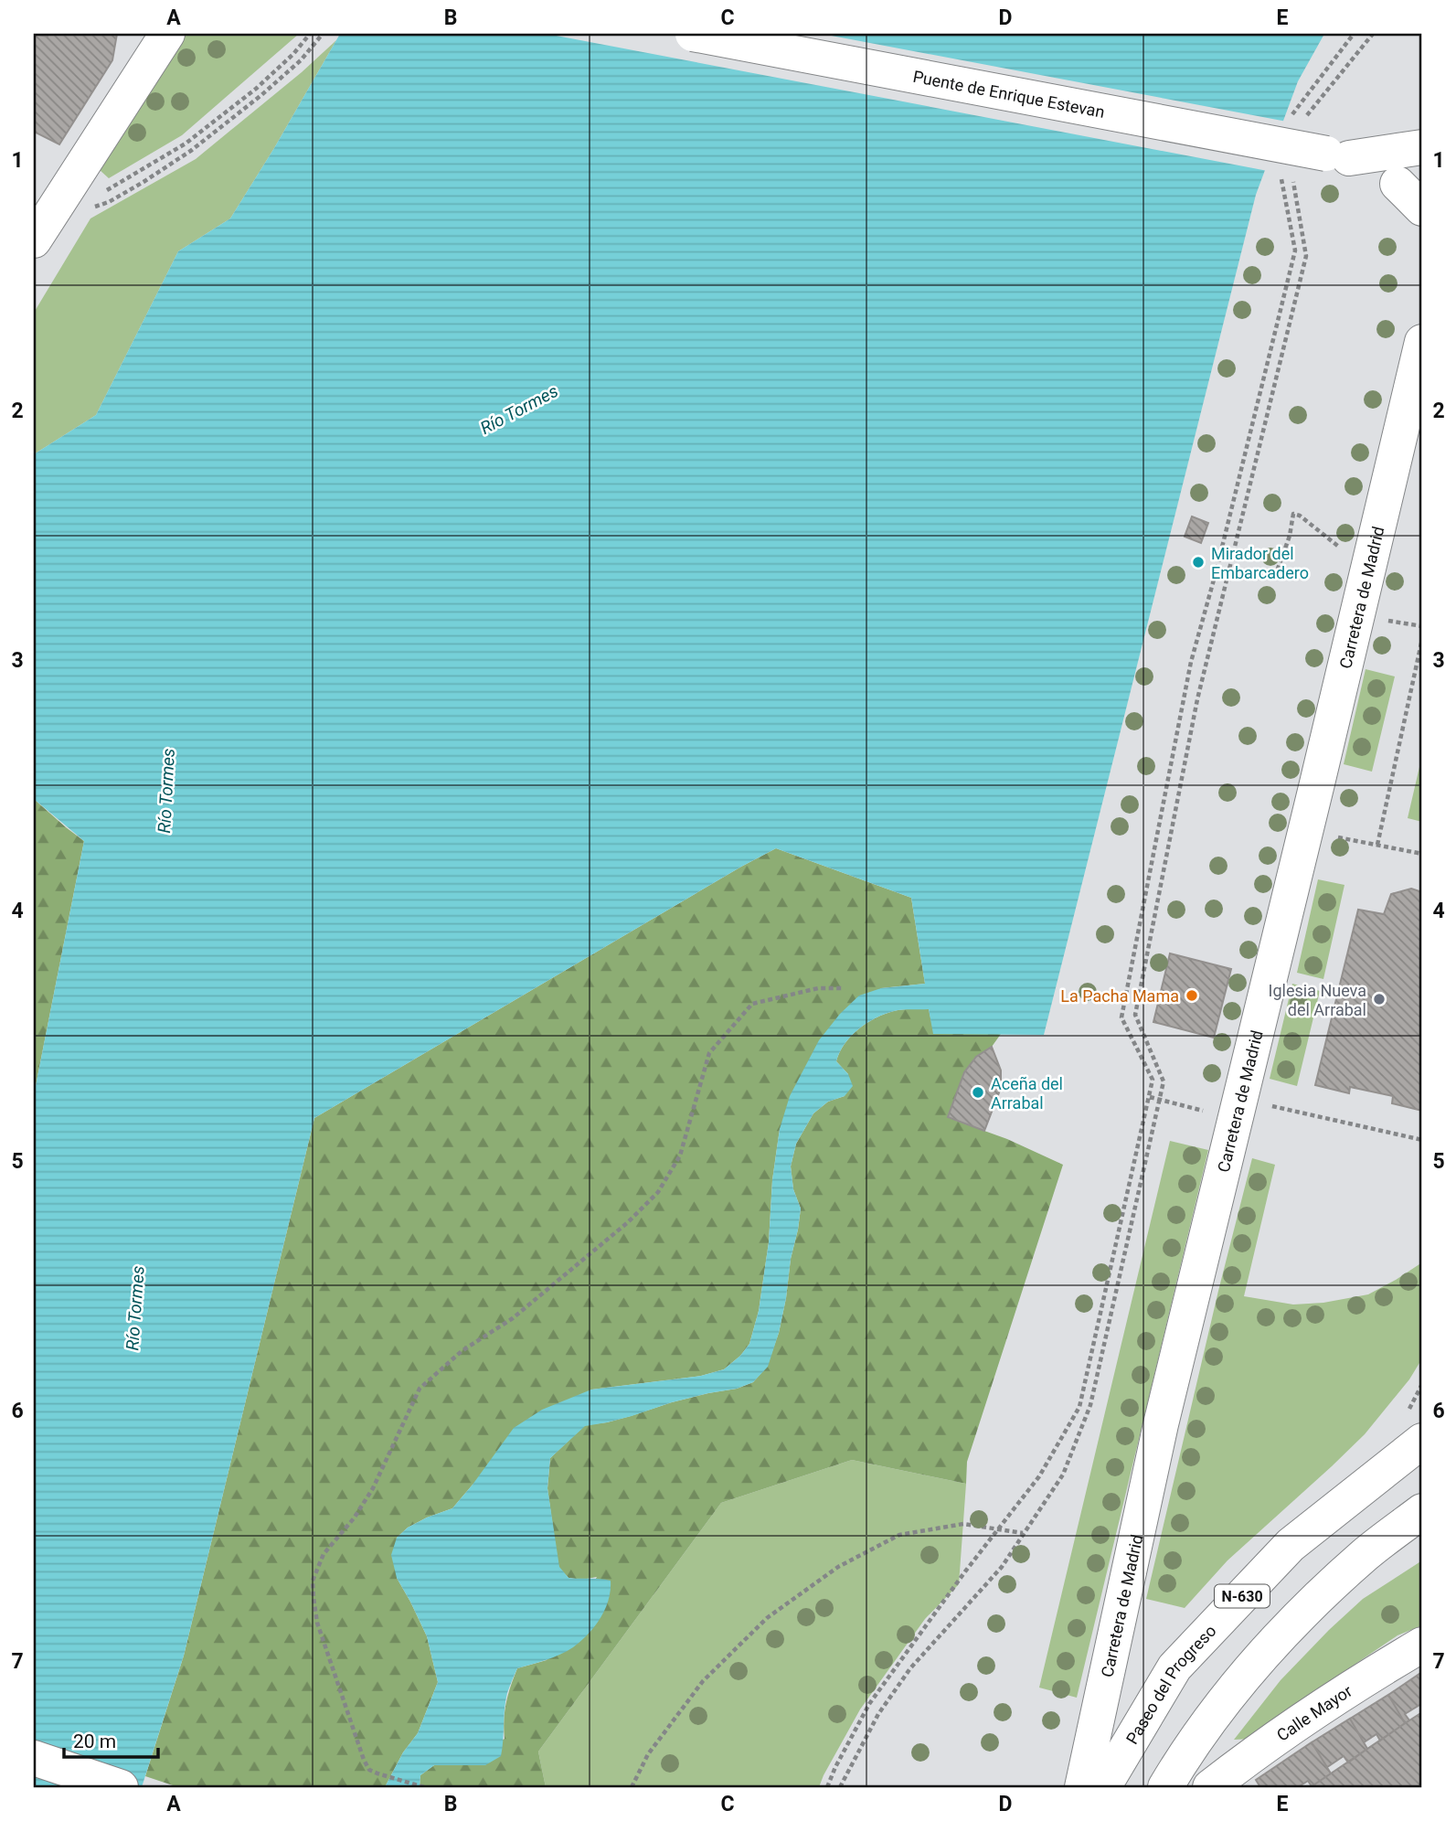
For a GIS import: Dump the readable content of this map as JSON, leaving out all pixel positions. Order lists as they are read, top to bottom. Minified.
{"streets":{"main road":["Puente de Enrique Estevan","Carretera de Madrid","N-630","Paseo del Progreso","Calle Mayor"]},"water":["Río Tormes"],"places":["Mirador del Embarcadero","La Pacha Mama","Iglesia Nueva del Arrabal","Aceña del Arrabal"],"scale_bar":"20 m","grid":{"columns":["A","B","C","D","E"],"rows":["1","2","3","4","5","6","7"]}}
